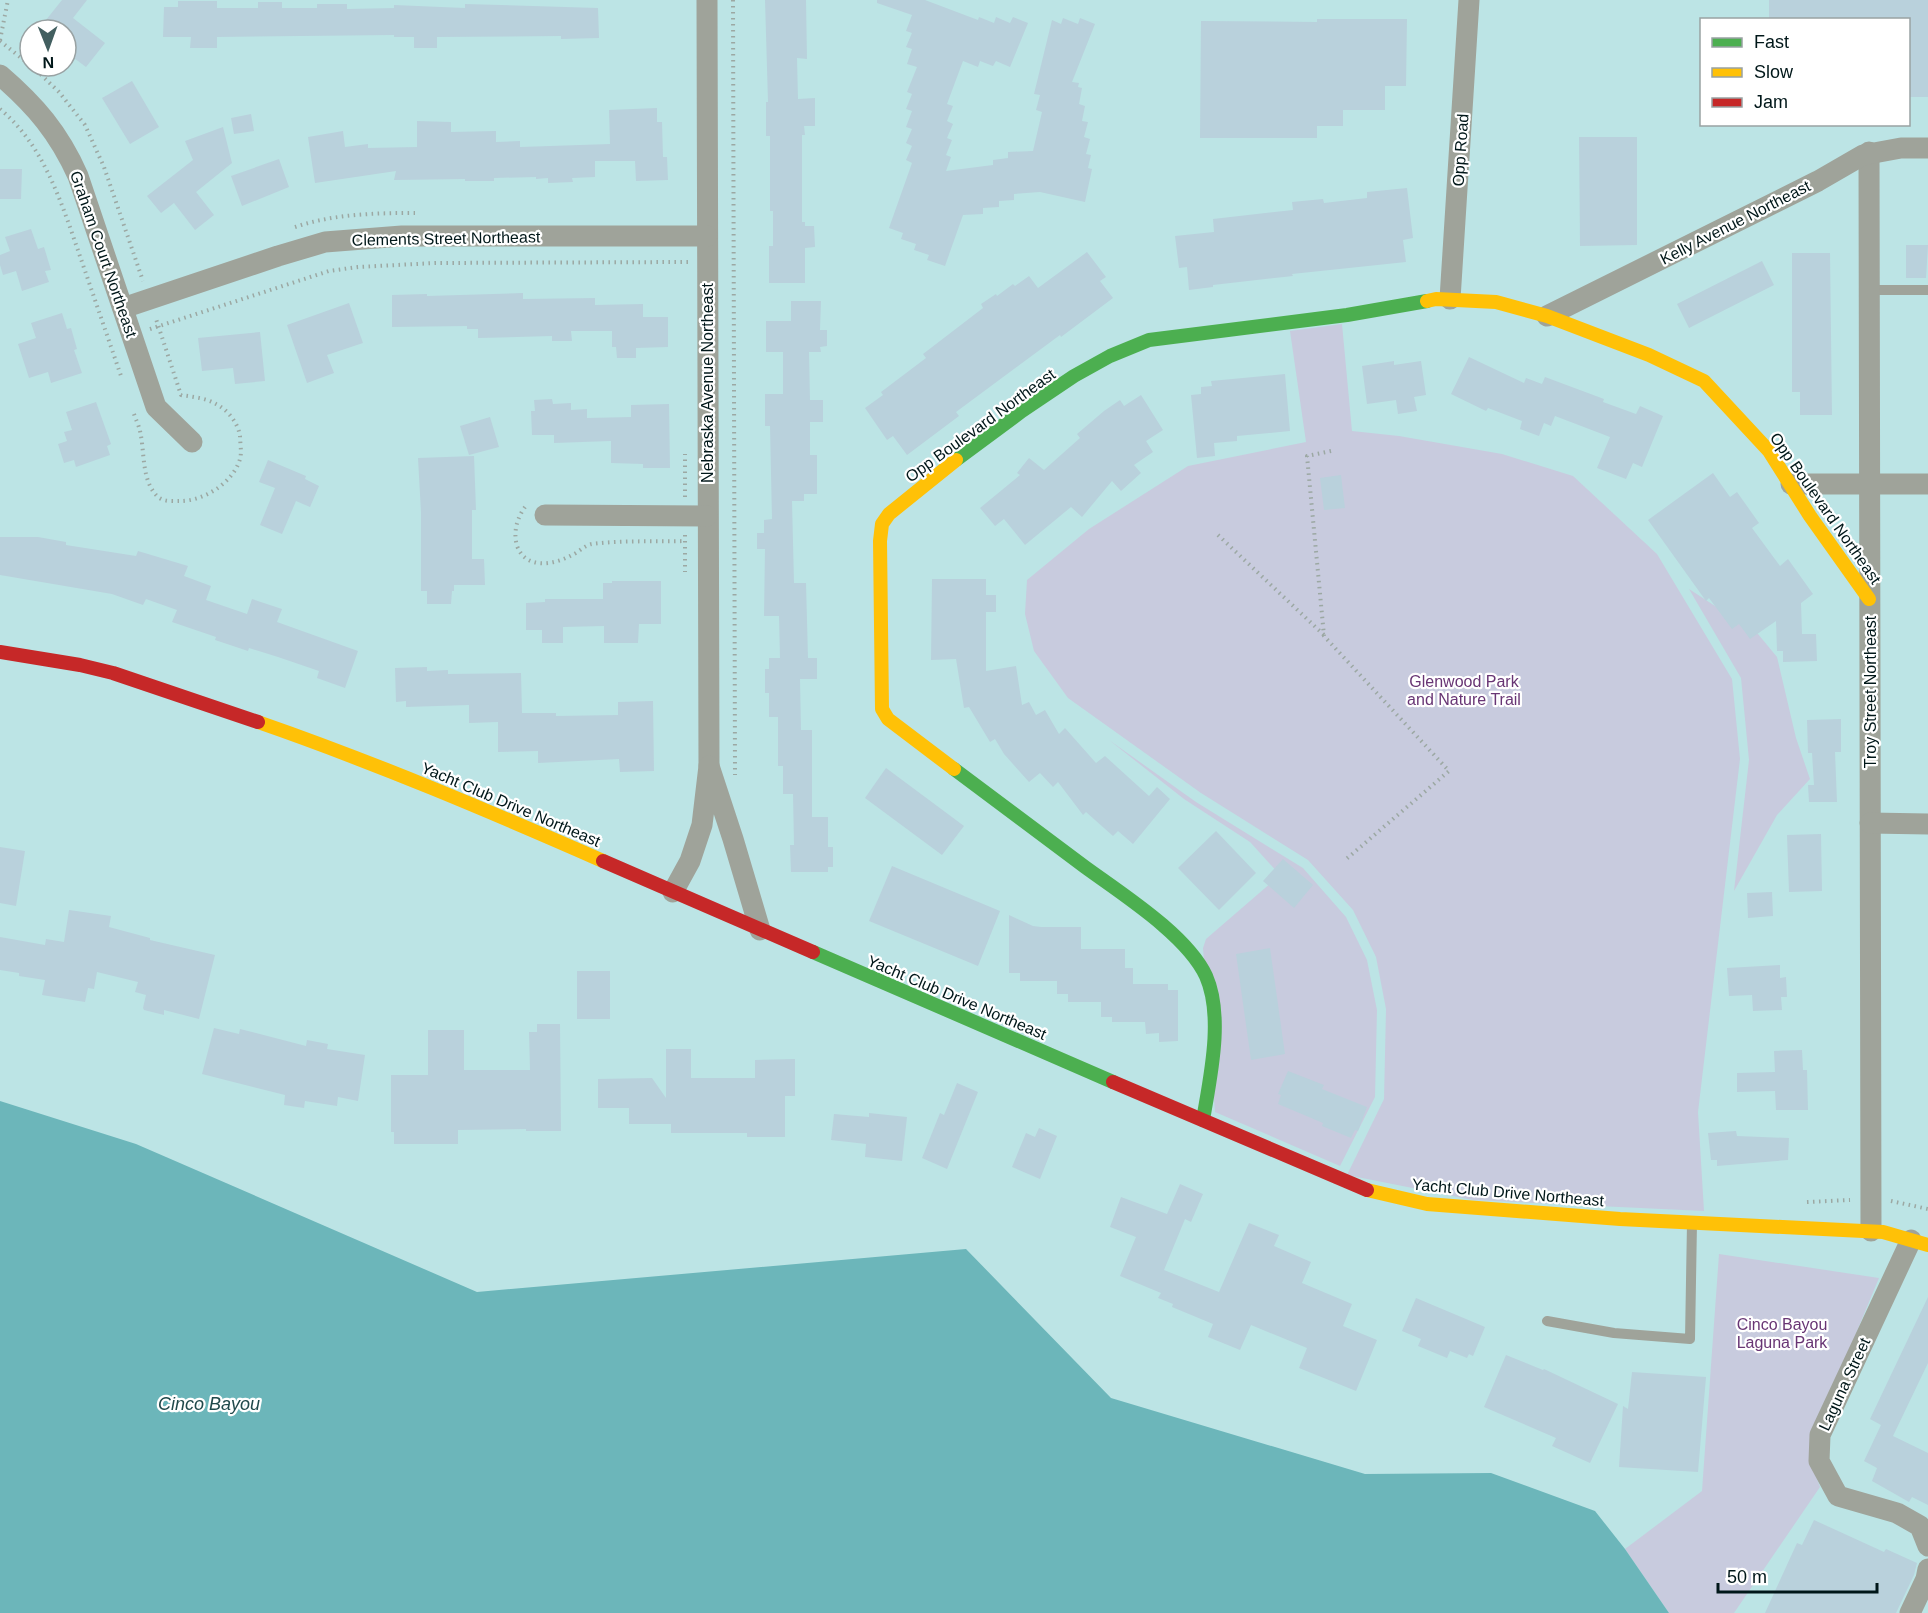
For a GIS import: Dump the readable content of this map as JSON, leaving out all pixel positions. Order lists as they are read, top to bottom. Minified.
{"streets":{"street":["Opp Road","Kelly Avenue Northeast","Clements Street Northeast","Graham Court Northeast","Nebraska Avenue Northeast","Opp Boulevard Northeast","Troy Street Northeast","Yacht Club Drive Northeast","Laguna Street"]},"crossings":[["Opp Road","Opp Boulevard Northeast"],["Kelly Avenue Northeast","Opp Boulevard Northeast"],["Kelly Avenue Northeast","Troy Street Northeast"],["Clements Street Northeast","Graham Court Northeast"],["Clements Street Northeast","Nebraska Avenue Northeast"],["Nebraska Avenue Northeast","Yacht Club Drive Northeast"],["Opp Boulevard Northeast","Troy Street Northeast"],["Opp Boulevard Northeast","Yacht Club Drive Northeast"],["Troy Street Northeast","Yacht Club Drive Northeast"],["Yacht Club Drive Northeast","Laguna Street"]],"water":["Cinco Bayou"],"parks":["Glenwood Park and Nature Trail","Cinco Bayou Laguna Park"],"legend":["Fast","Slow","Jam"],"scale_bar":"50 m","north":"bottom"}
